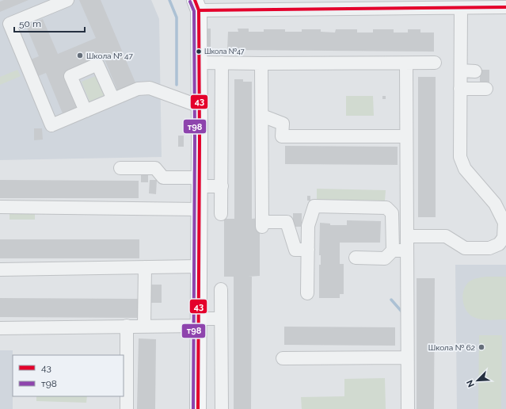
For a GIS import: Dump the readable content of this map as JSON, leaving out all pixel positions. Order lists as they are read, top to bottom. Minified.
{"places":["Школа №47","Школа № 47","Школа № 62"],"lines":["transit line 43","transit line т98"],"legend":["43","т98"],"scale_bar":"50 m","north":"bottom left"}
